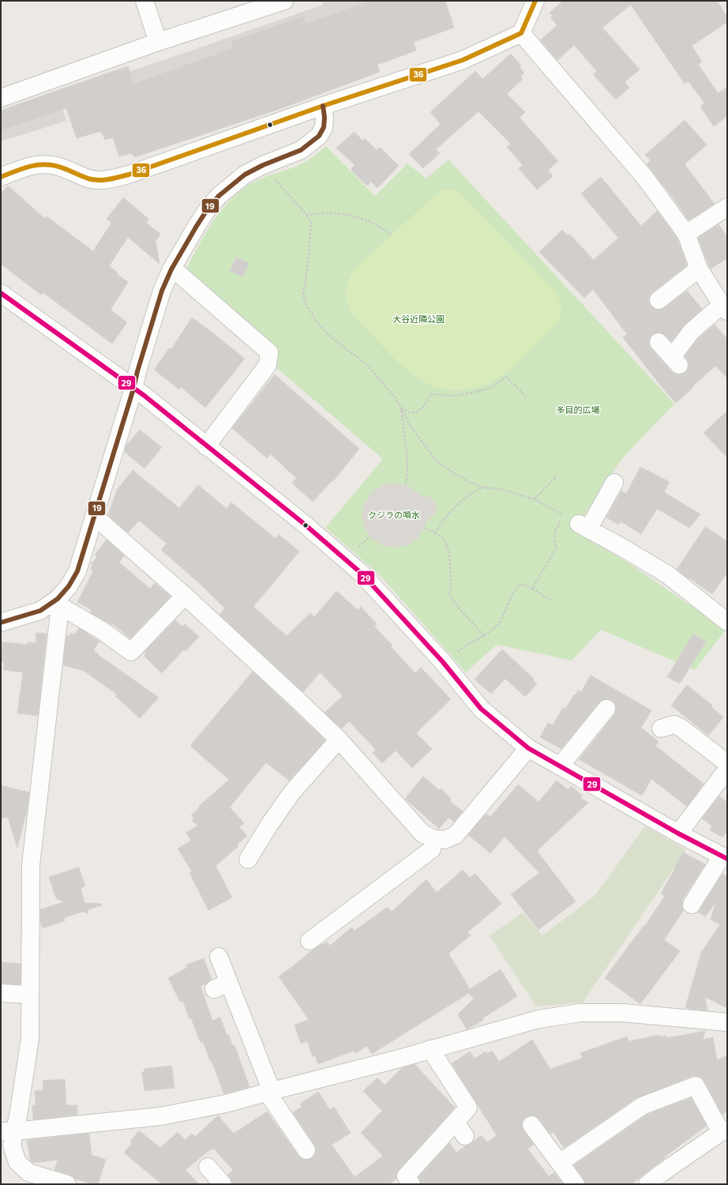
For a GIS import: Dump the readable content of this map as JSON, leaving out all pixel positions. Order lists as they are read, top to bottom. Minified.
{"parks":["大谷近隣公園","多目的広場","クジラの噴水"],"lines":["transit line 36","transit line 19","transit line 29"]}
